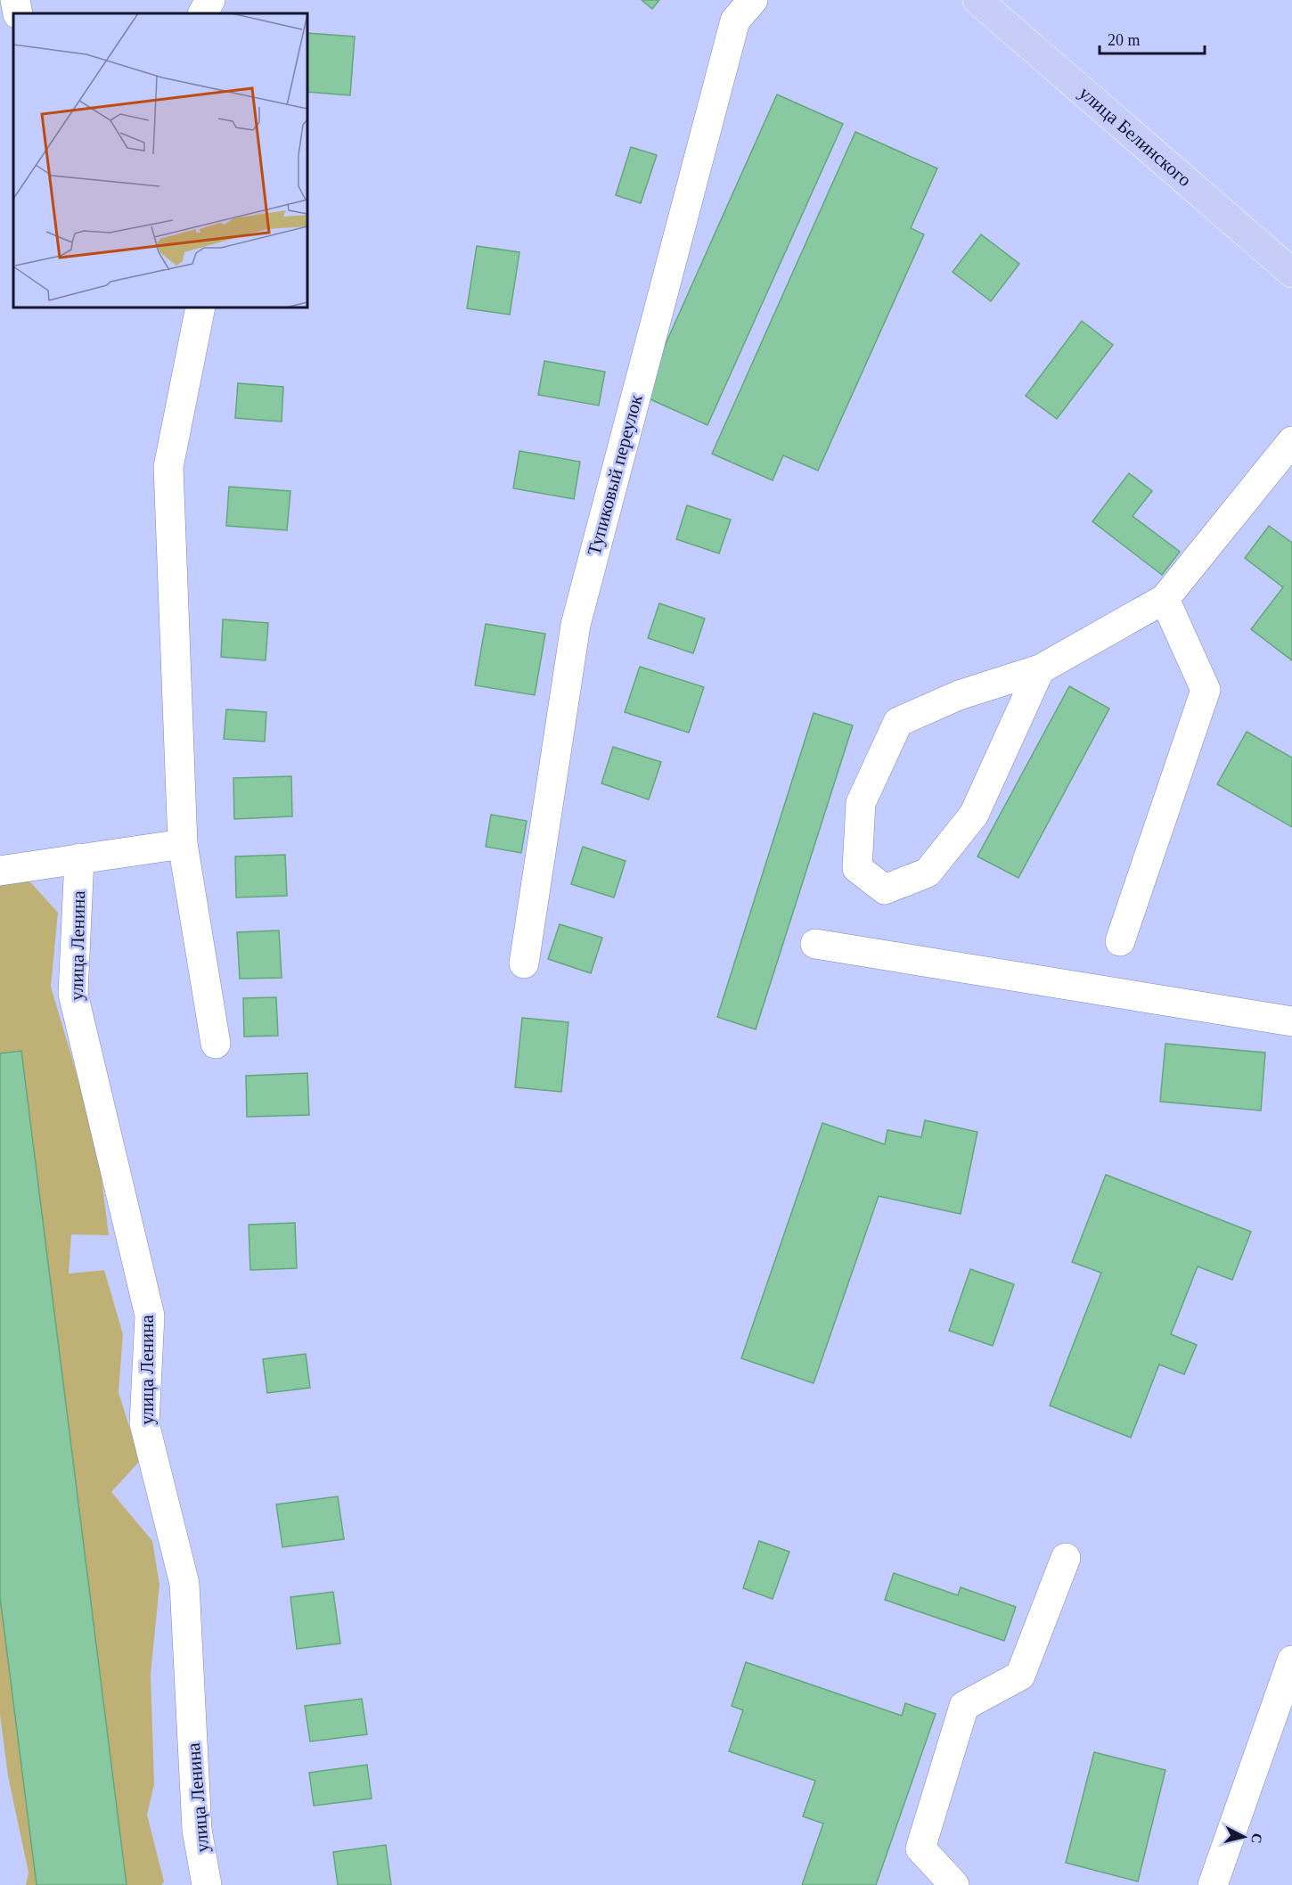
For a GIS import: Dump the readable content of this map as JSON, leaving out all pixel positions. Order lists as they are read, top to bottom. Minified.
{"streets":{"main road":["улица Белинского"],"street":["Тупиковый переулок","улица Ленина"]},"scale_bar":"20 m","north":"right"}
